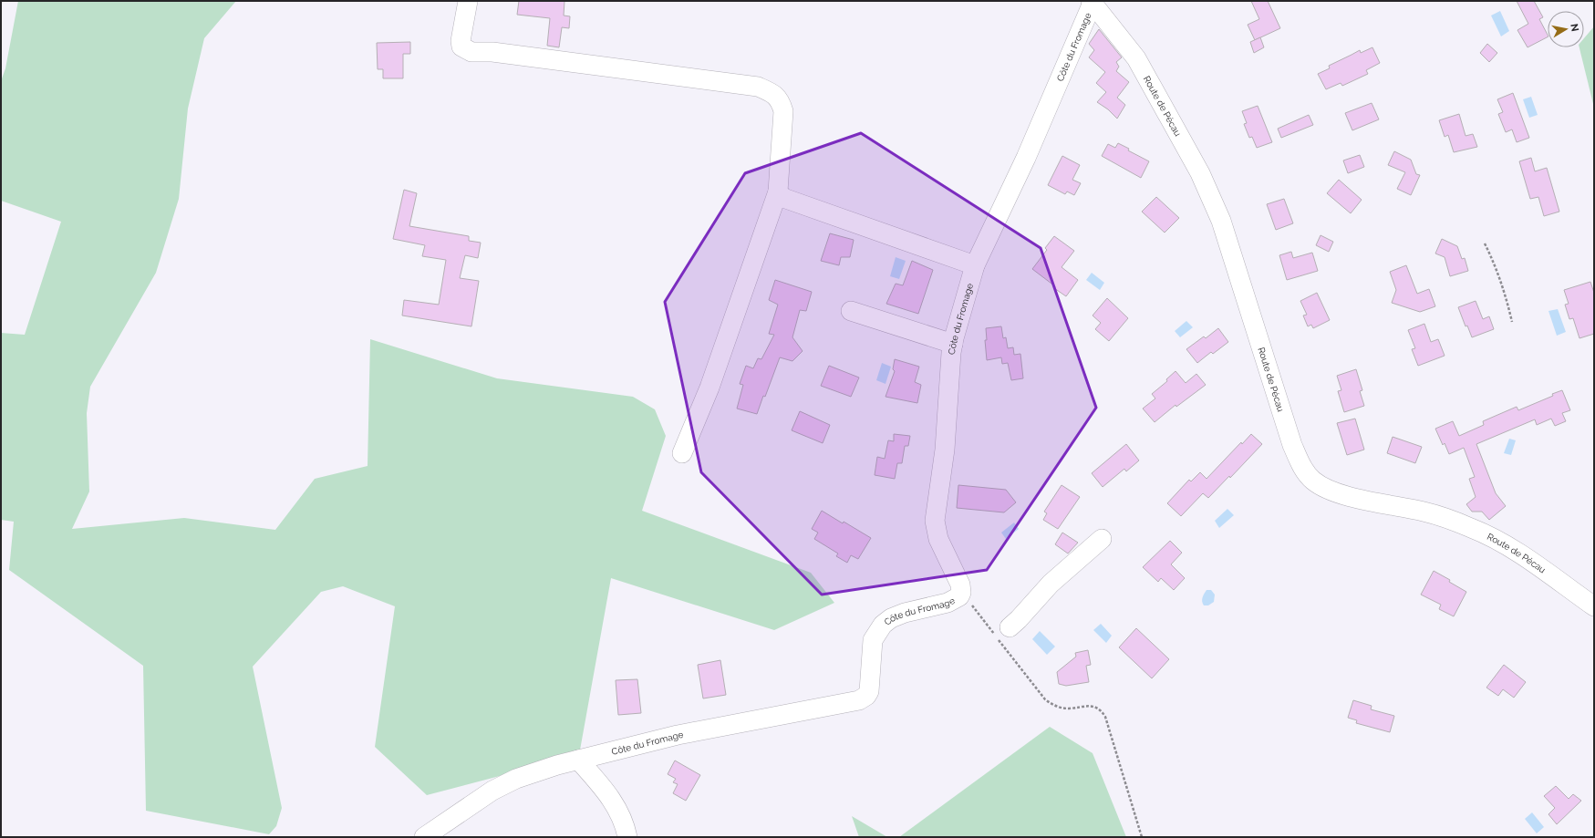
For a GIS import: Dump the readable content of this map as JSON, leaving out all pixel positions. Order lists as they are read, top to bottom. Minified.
{"streets":{"street":["Côte du Fromage","Route de Pécau"]},"crossings":[["Côte du Fromage","Route de Pécau"]],"north":"right"}
